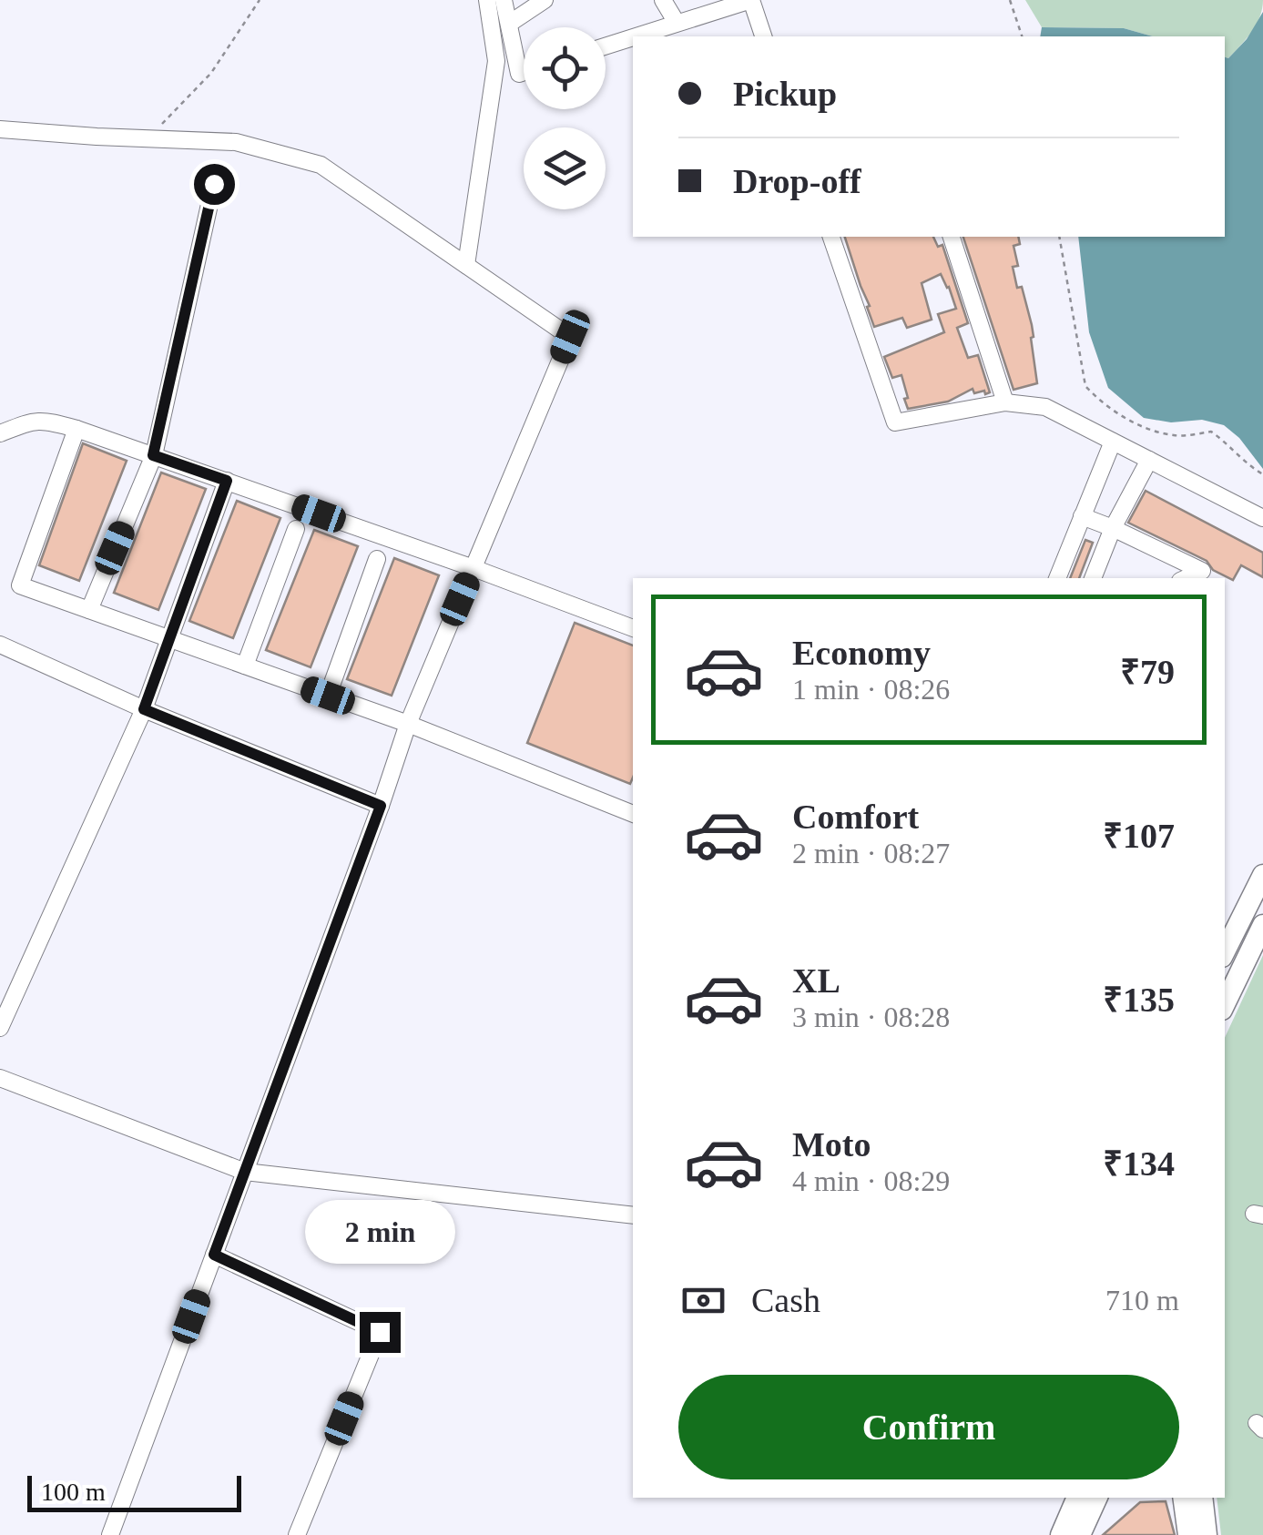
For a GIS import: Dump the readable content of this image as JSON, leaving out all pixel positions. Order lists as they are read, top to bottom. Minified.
{"scale_bar":"100 m","page":{"banner":["Pickup","Drop-off"],"list":[{"name":"Economy","note":"1 min · 08:26","value":"₹79"},{"name":"Comfort","note":"2 min · 08:27","value":"₹107"},{"name":"XL","note":"3 min · 08:28","value":"₹135"},{"name":"Moto","note":"4 min · 08:29","value":"₹134"}],"bubble":"2 min","pay":["Cash","710 m"],"buttons":"Confirm","scale":"100 m"}}
